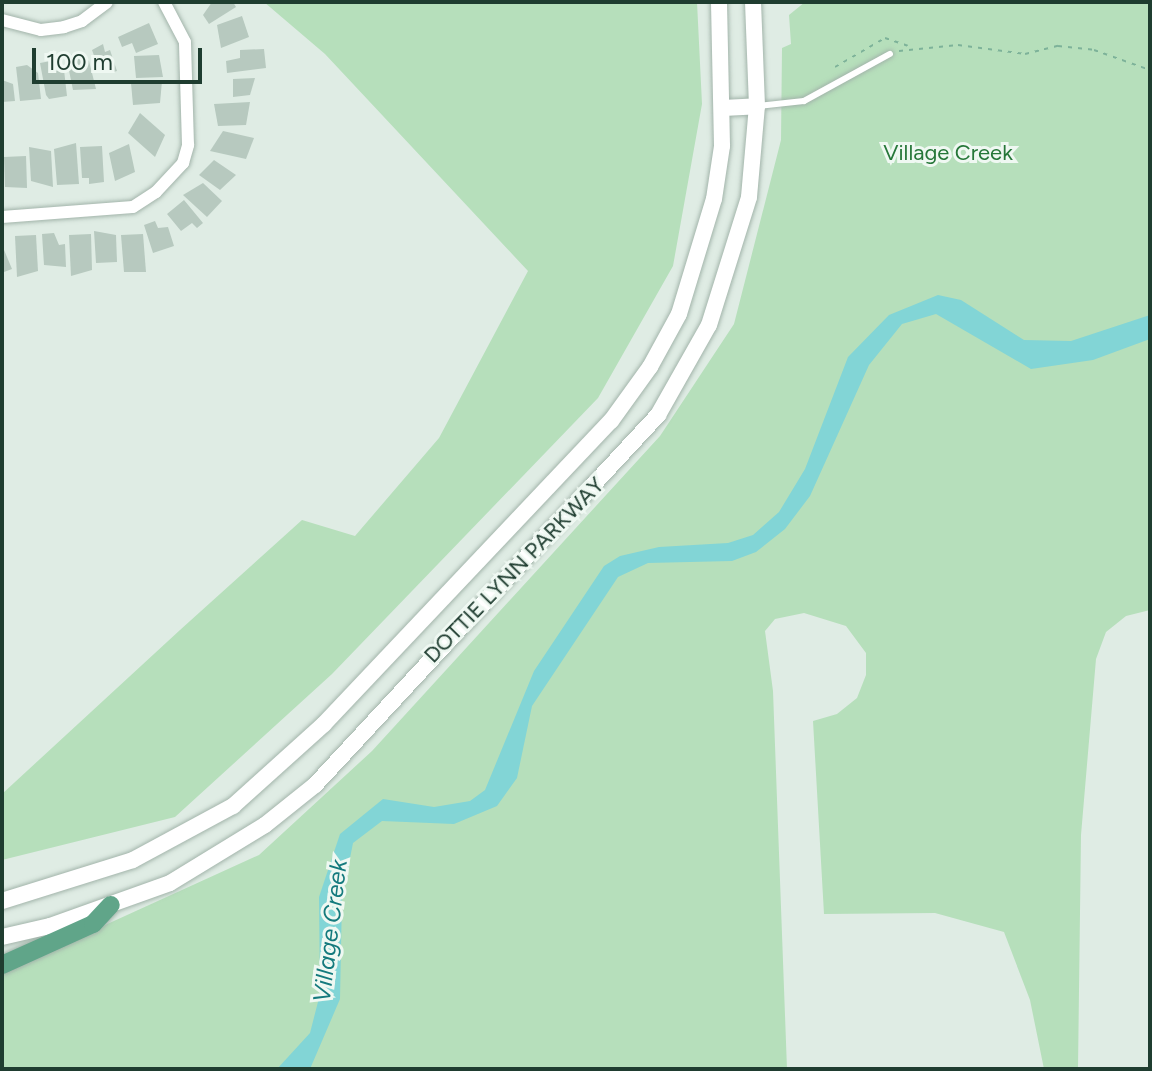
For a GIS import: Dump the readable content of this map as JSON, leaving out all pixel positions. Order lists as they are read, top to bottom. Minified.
{"streets":{"main road":["DOTTIE LYNN PARKWAY"]},"water":["Village Creek"],"parks":["Village Creek"],"scale_bar":"100 m"}
